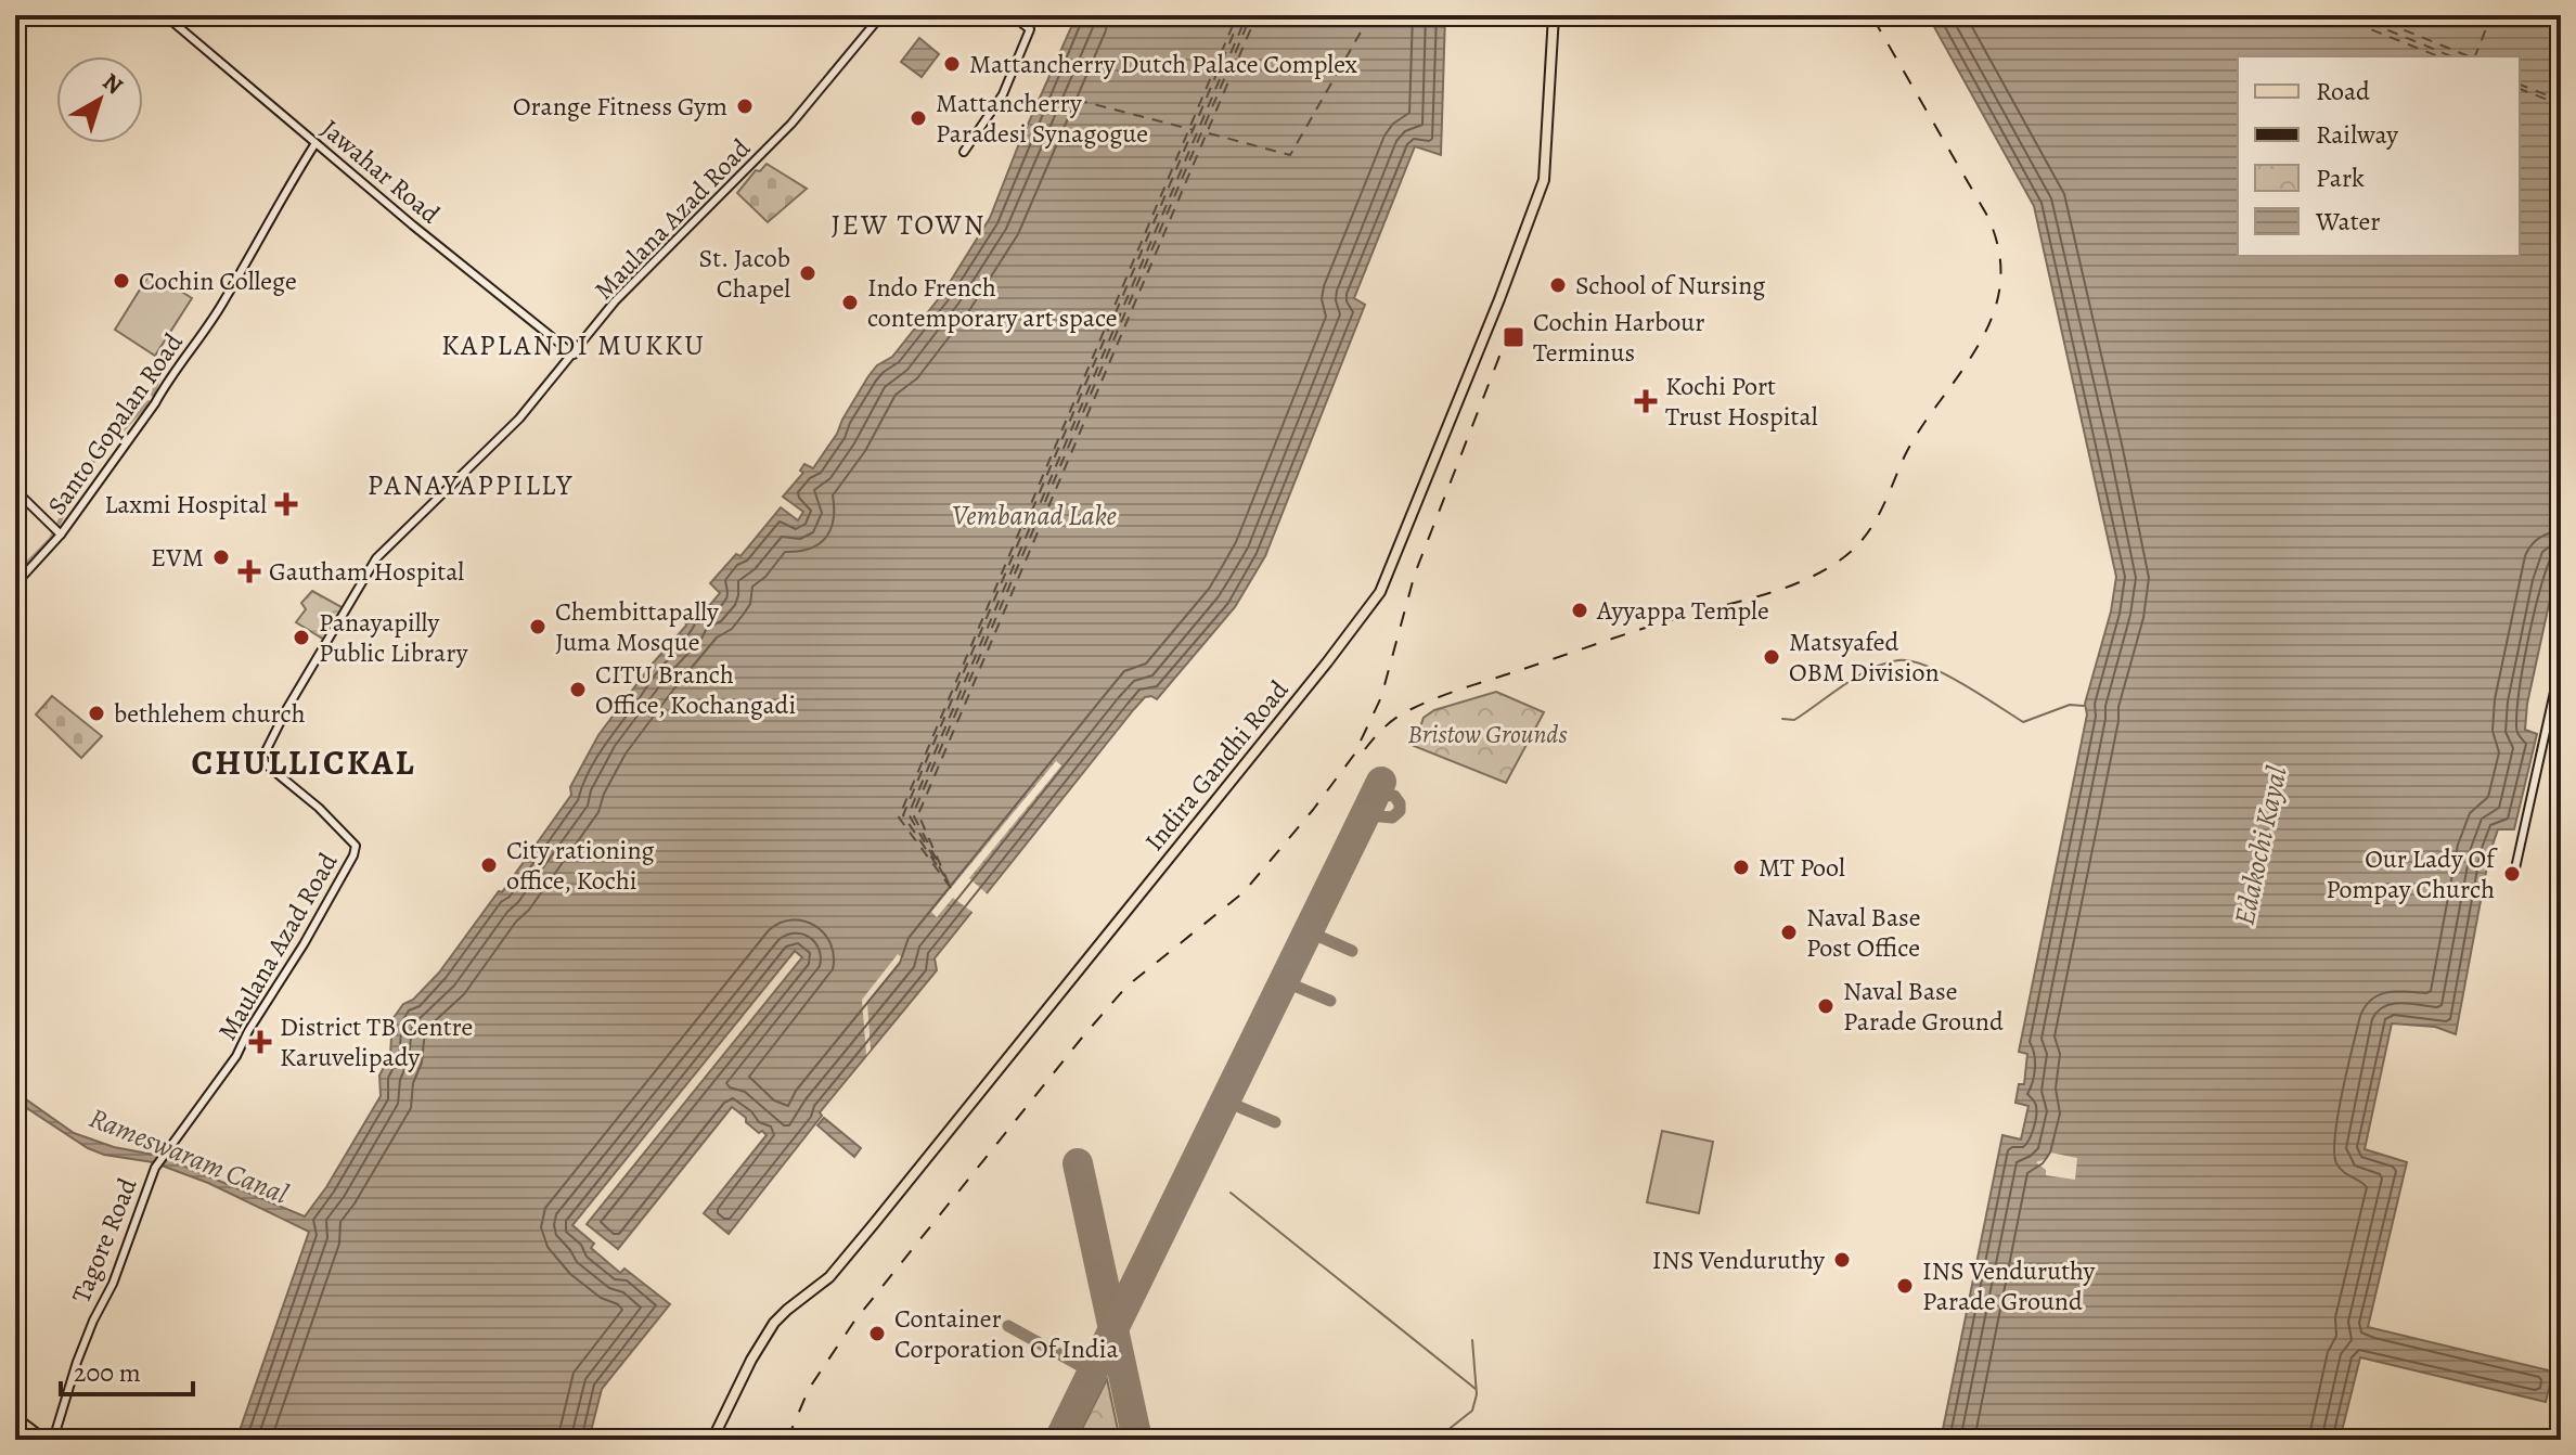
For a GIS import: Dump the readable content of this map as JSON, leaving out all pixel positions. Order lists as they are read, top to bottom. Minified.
{"streets":{"highway":["Indira Gandhi Road"],"main road":["Jawahar Road","Maulana Azad Road","Santo Gopalan Road","Tagore Road"]},"crossings":[["Jawahar Road","Maulana Azad Road"],["Jawahar Road","Santo Gopalan Road"],["Maulana Azad Road","Tagore Road"]],"districts":["JEW TOWN","KAPLANDI MUKKU","PANAYAPPILLY","CHULLICKAL"],"water":["Vembanad Lake","Edakochi Kayal","Rameswaram Canal"],"parks":["Bristow Grounds"],"places":{"other":["Mattancherry Dutch Palace Complex","Orange Fitness Gym","Mattancherry Paradesi Synagogue","St. Jacob Chapel","Cochin College","School of Nursing","Indo French contemporary art space","EVM","Ayyappa Temple","Chembittapally Juma Mosque","Panayapilly Public Library","Matsyafed OBM Division","CITU Branch Office, Kochangadi","bethlehem church","City rationing office, Kochi","MT Pool","Our Lady Of Pompay Church","Naval Base Post Office","Naval Base Parade Ground","INS Venduruthy","INS Venduruthy Parade Ground","Container Corporation Of India"],"transit":["Cochin Harbour Terminus"],"health":["Kochi Port Trust Hospital","Laxmi Hospital","Gautham Hospital","District TB Centre Karuvelipady"]},"legend":["Road","Railway","Park","Water"],"scale_bar":"200 m","north":"top right"}
